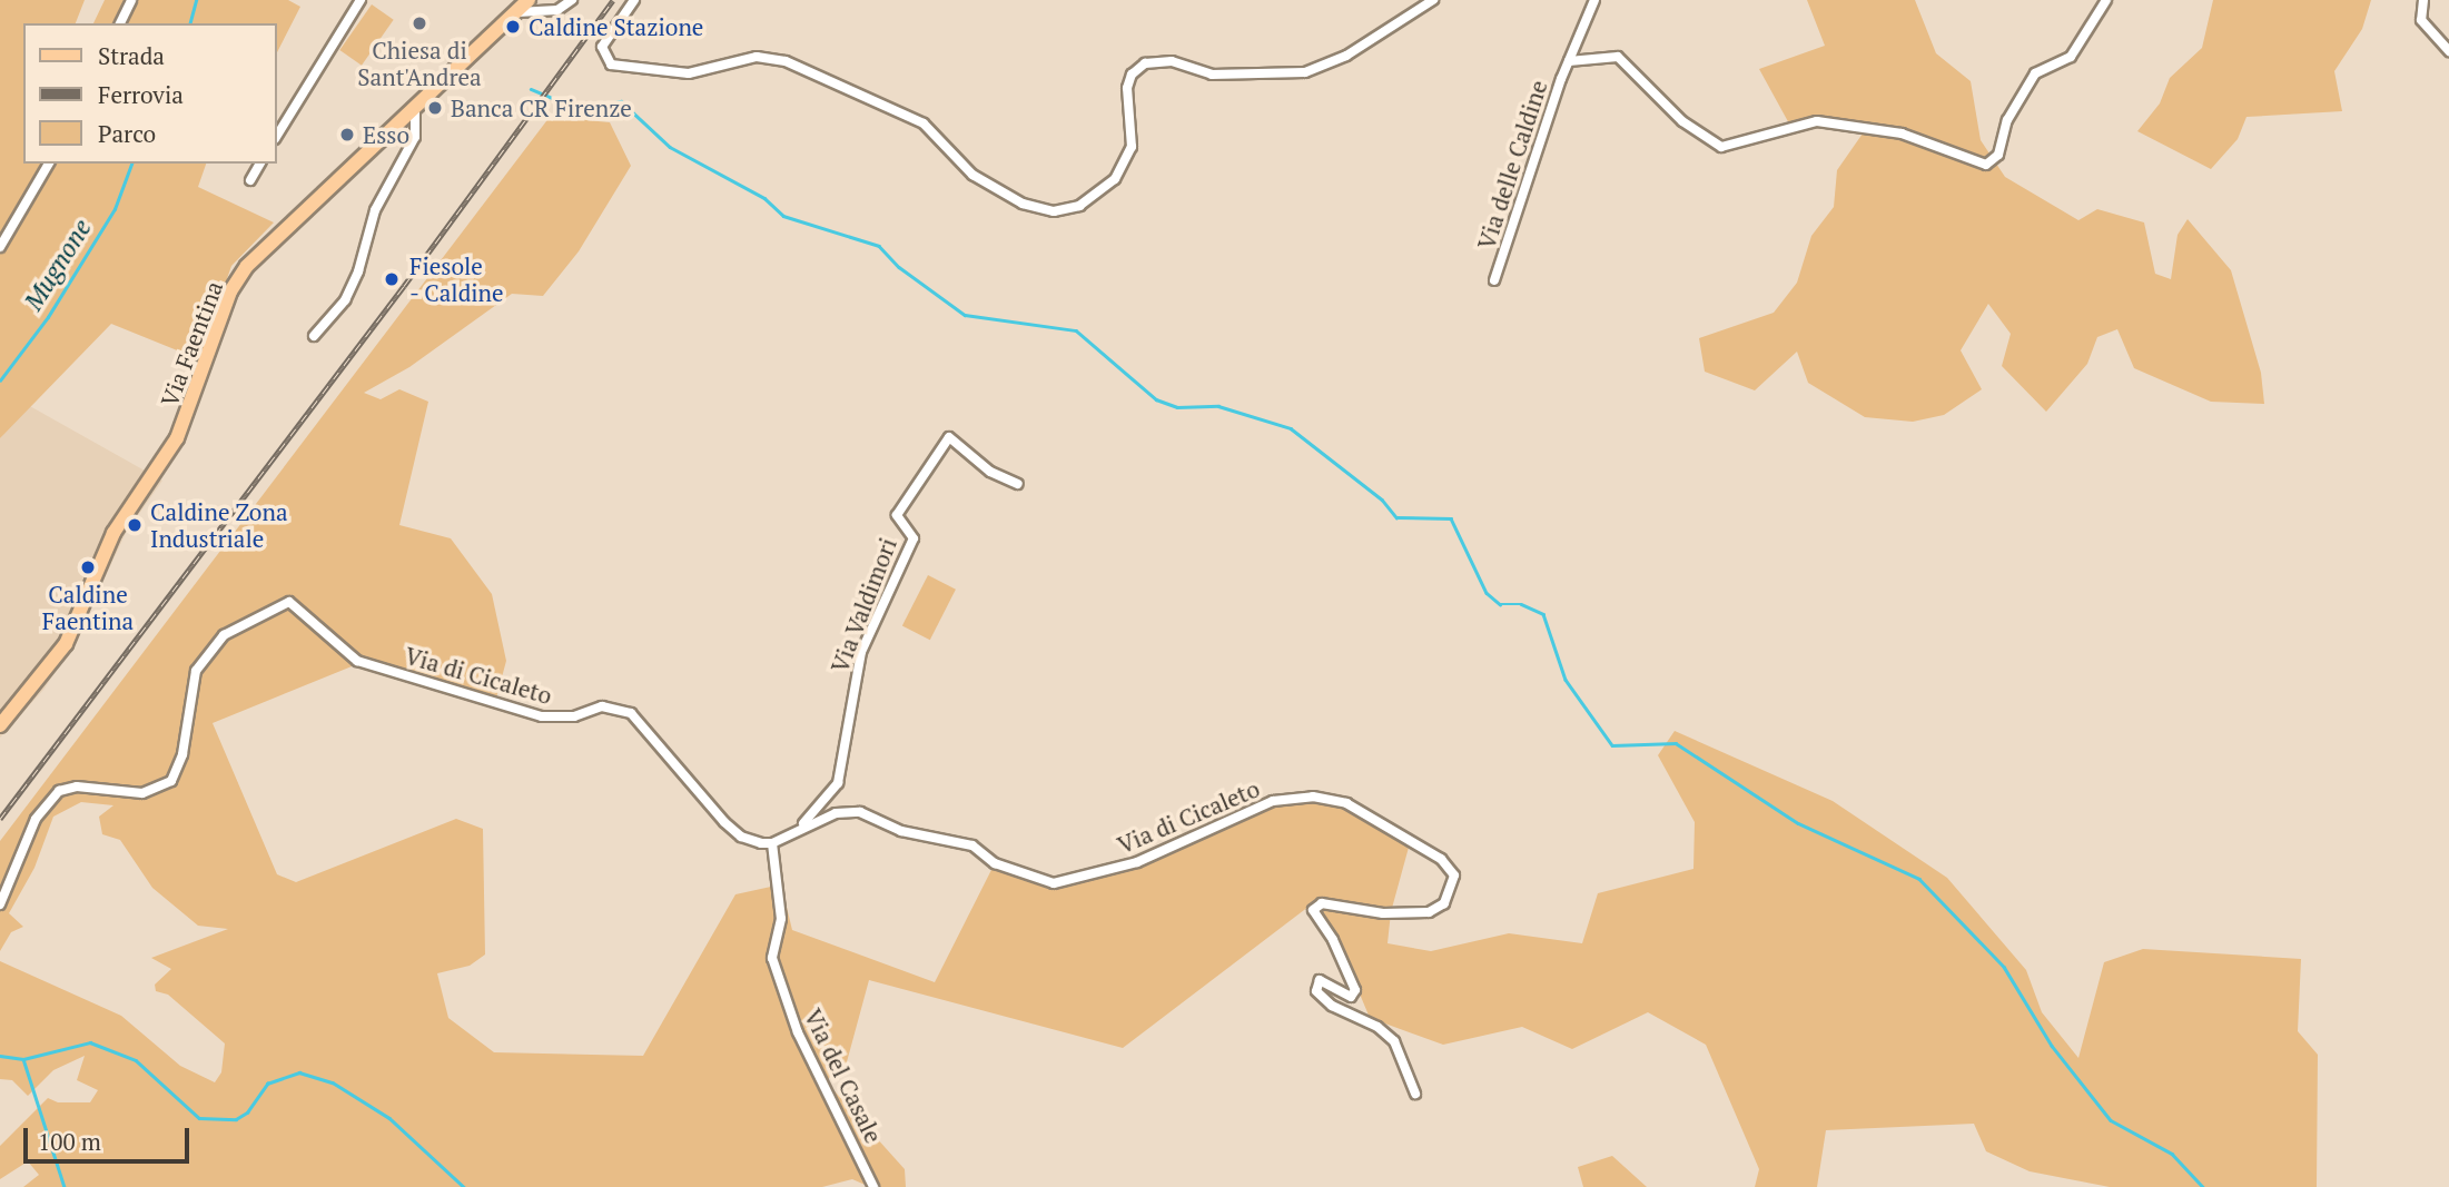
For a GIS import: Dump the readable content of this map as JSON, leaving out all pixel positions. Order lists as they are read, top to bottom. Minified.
{"streets":{"main road":["Via Faentina"],"street":["Via delle Caldine","Via Valdimori","Via di Cicaleto","Via del Casale"]},"crossings":[["Via Valdimori","Via di Cicaleto"],["Via di Cicaleto","Via del Casale"]],"water":["Mugnone"],"places":["Chiesa di Sant'Andrea","Caldine Stazione","Banca CR Firenze","Esso","Fiesole - Caldine","Caldine Zona Industriale","Caldine Faentina"],"legend":["Strada","Ferrovia","Parco"],"scale_bar":"100 m"}
